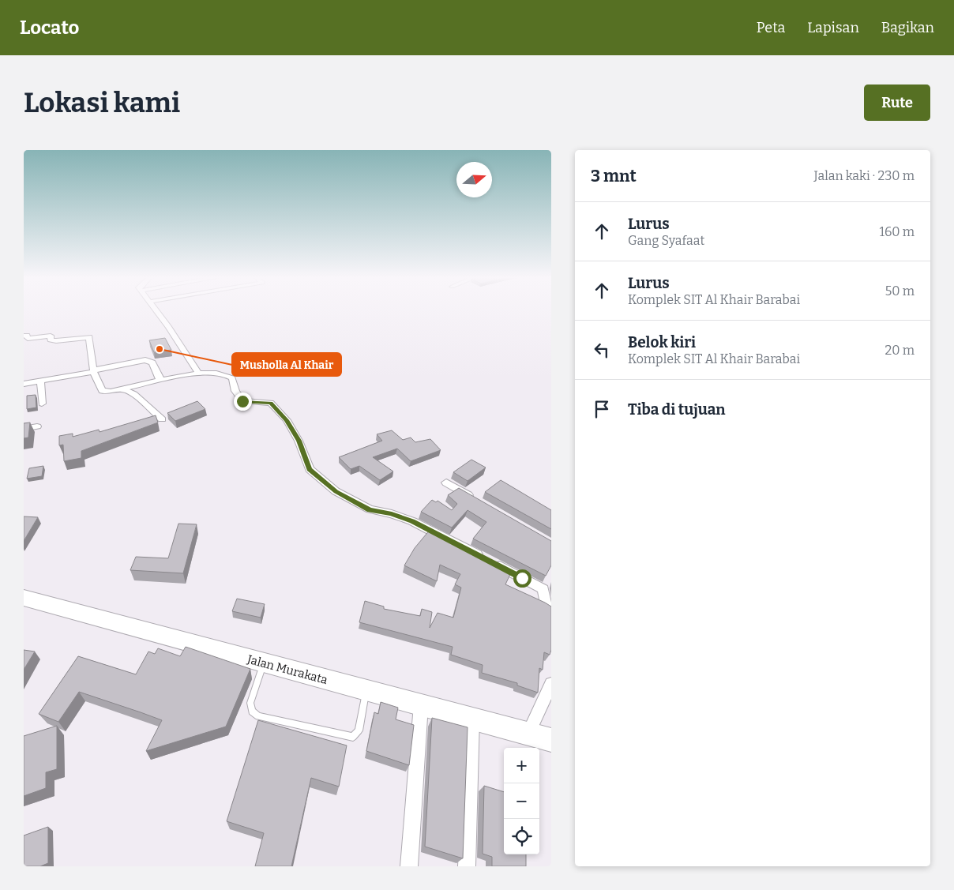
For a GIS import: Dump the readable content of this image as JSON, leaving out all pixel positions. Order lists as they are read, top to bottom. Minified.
{"streets":{"main road":["Jalan Murakata"]},"places":["Musholla Al Khair"],"north":"right","page":{"header":"Locato","nav":["Peta","Lapisan","Bagikan"],"buttons":"Rute","title":"Lokasi kami","heading":["3 mnt","Jalan kaki · 230 m"],"list":[["Lurus","Gang Syafaat","160 m"],["Lurus","Komplek SIT Al Khair Barabai","50 m"],["Belok kiri","Komplek SIT Al Khair Barabai","20 m"],"Tiba di tujuan"],"map_buttons":["+","−"]}}
